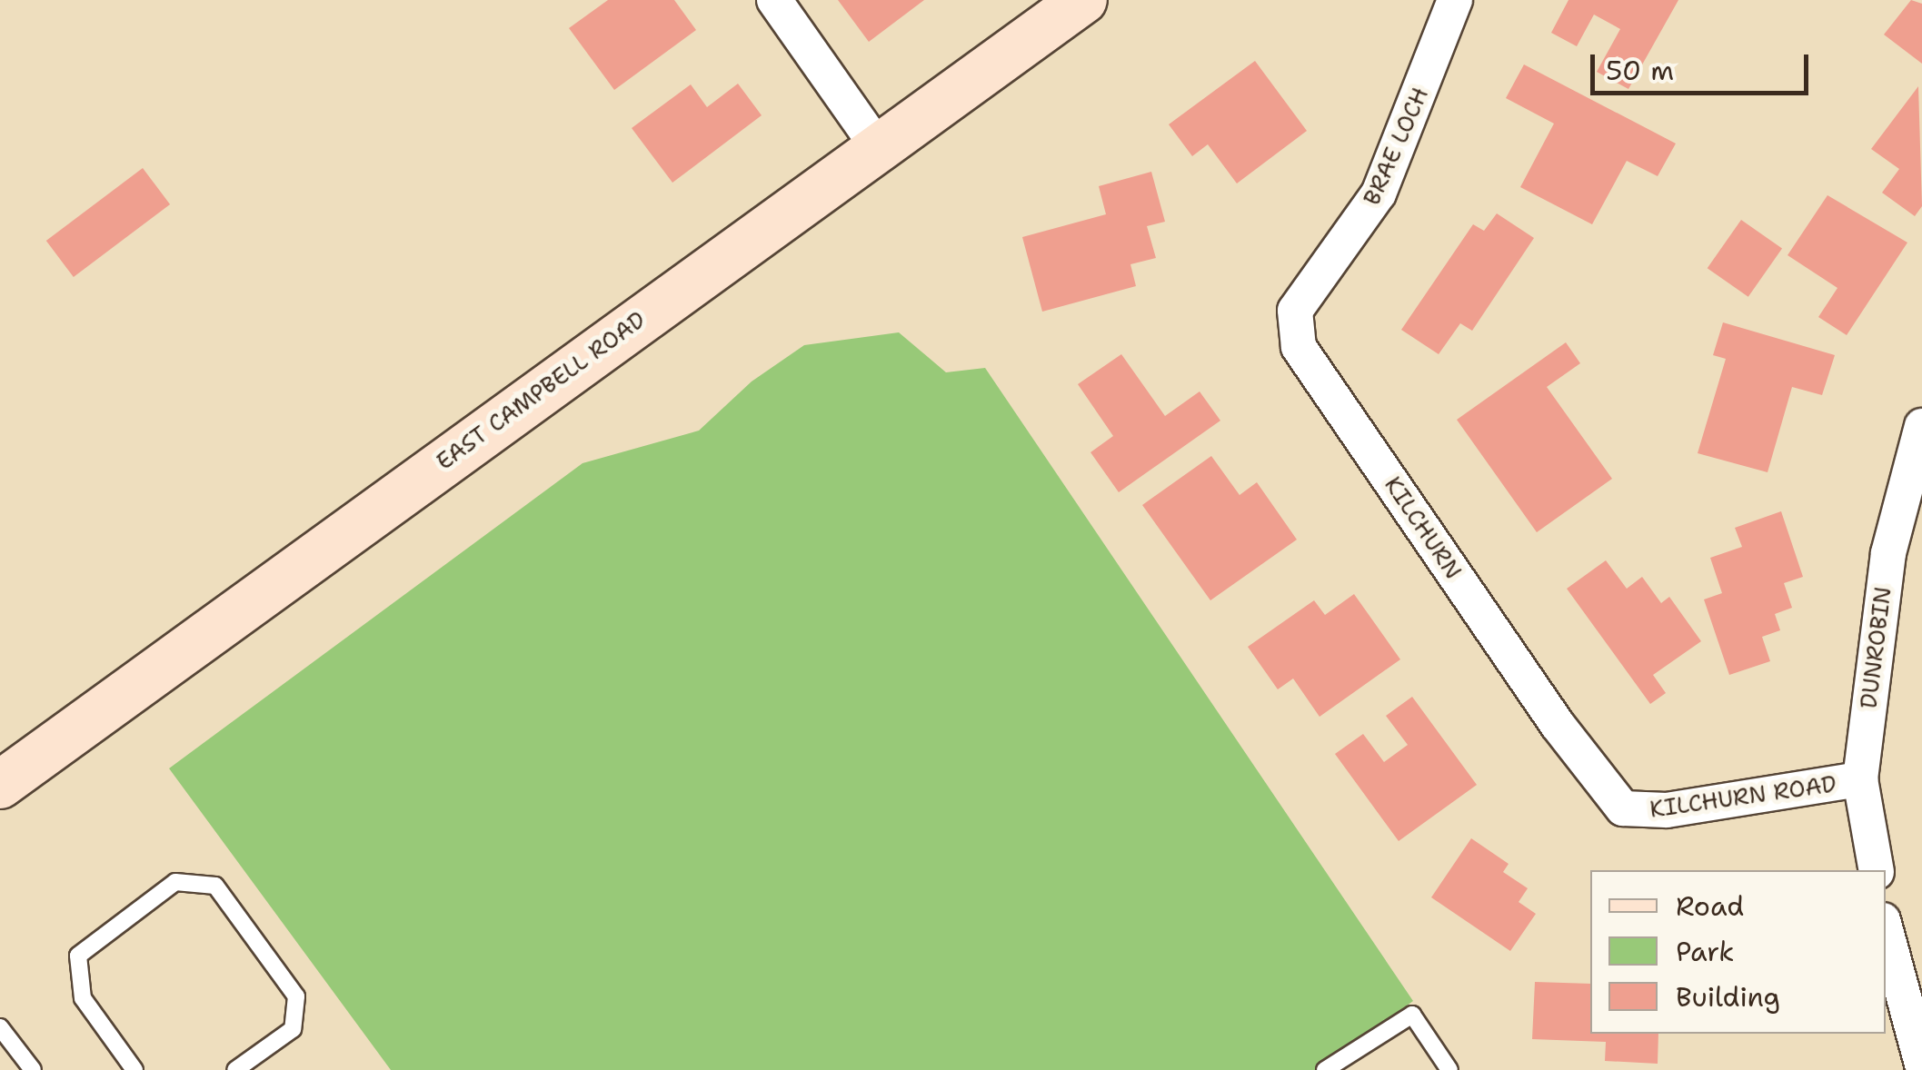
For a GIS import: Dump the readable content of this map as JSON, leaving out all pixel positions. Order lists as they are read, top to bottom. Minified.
{"streets":{"main road":["EAST CAMPBELL ROAD"],"street":["BRAE LOCH","KILCHURN","DUNROBIN","KILCHURN ROAD"]},"crossings":[["BRAE LOCH","KILCHURN"],["KILCHURN","KILCHURN ROAD"],["DUNROBIN","KILCHURN ROAD"]],"legend":["Road","Park","Building"],"scale_bar":"50 m"}
